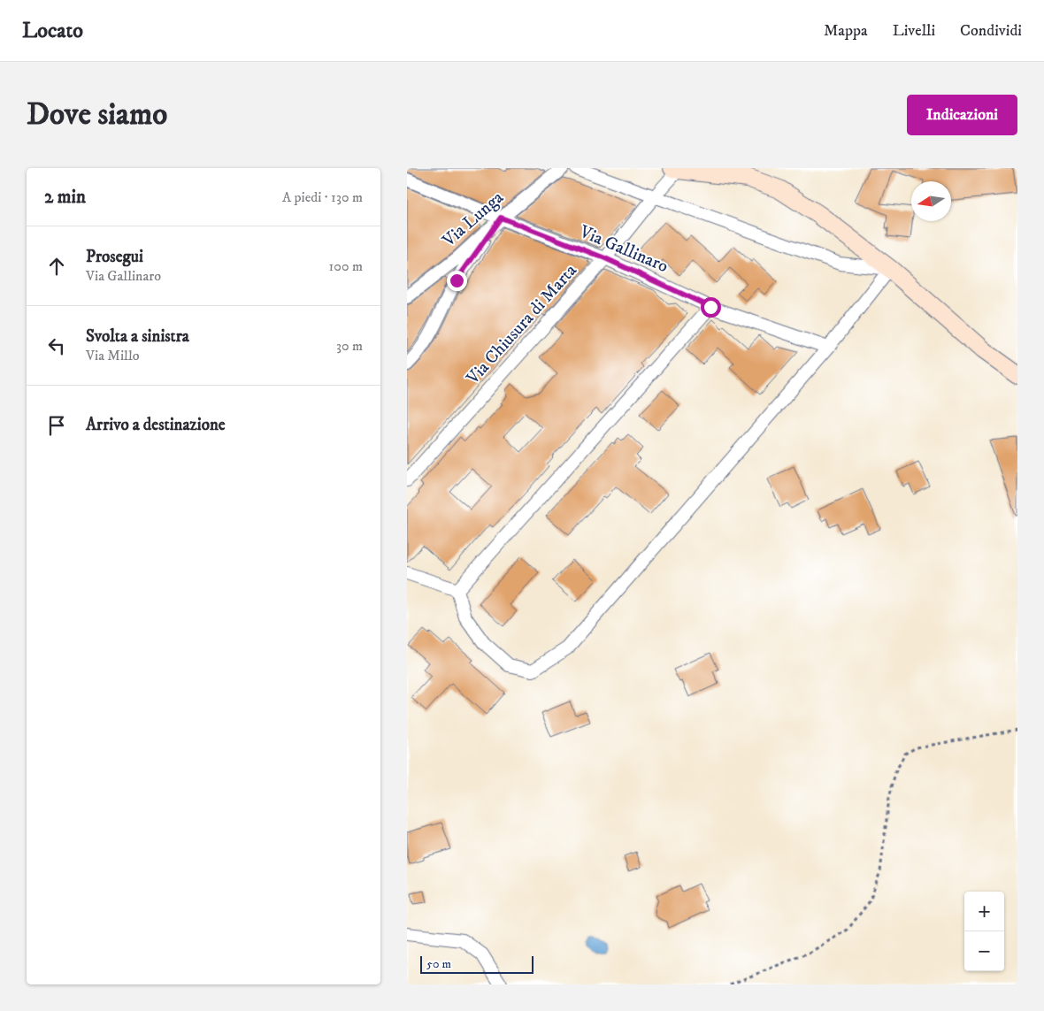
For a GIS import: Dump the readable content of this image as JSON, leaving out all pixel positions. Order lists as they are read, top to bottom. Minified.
{"streets":{"street":["Via Lunga","Via Gallinaro","Via Chiusura di Marta"]},"crossings":[["Via Lunga","Via Gallinaro"],["Via Gallinaro","Via Chiusura di Marta"]],"scale_bar":"50 m","north":"left","page":{"header":"Locato","nav":["Mappa","Livelli","Condividi"],"buttons":"Indicazioni","title":"Dove siamo","heading":["2 min","A piedi · 130 m"],"list":[["Prosegui","Via Gallinaro","100 m"],["Svolta a sinistra","Via Millo","30 m"],"Arrivo a destinazione"],"map_buttons":["+","−"],"scale":"50 m"}}
